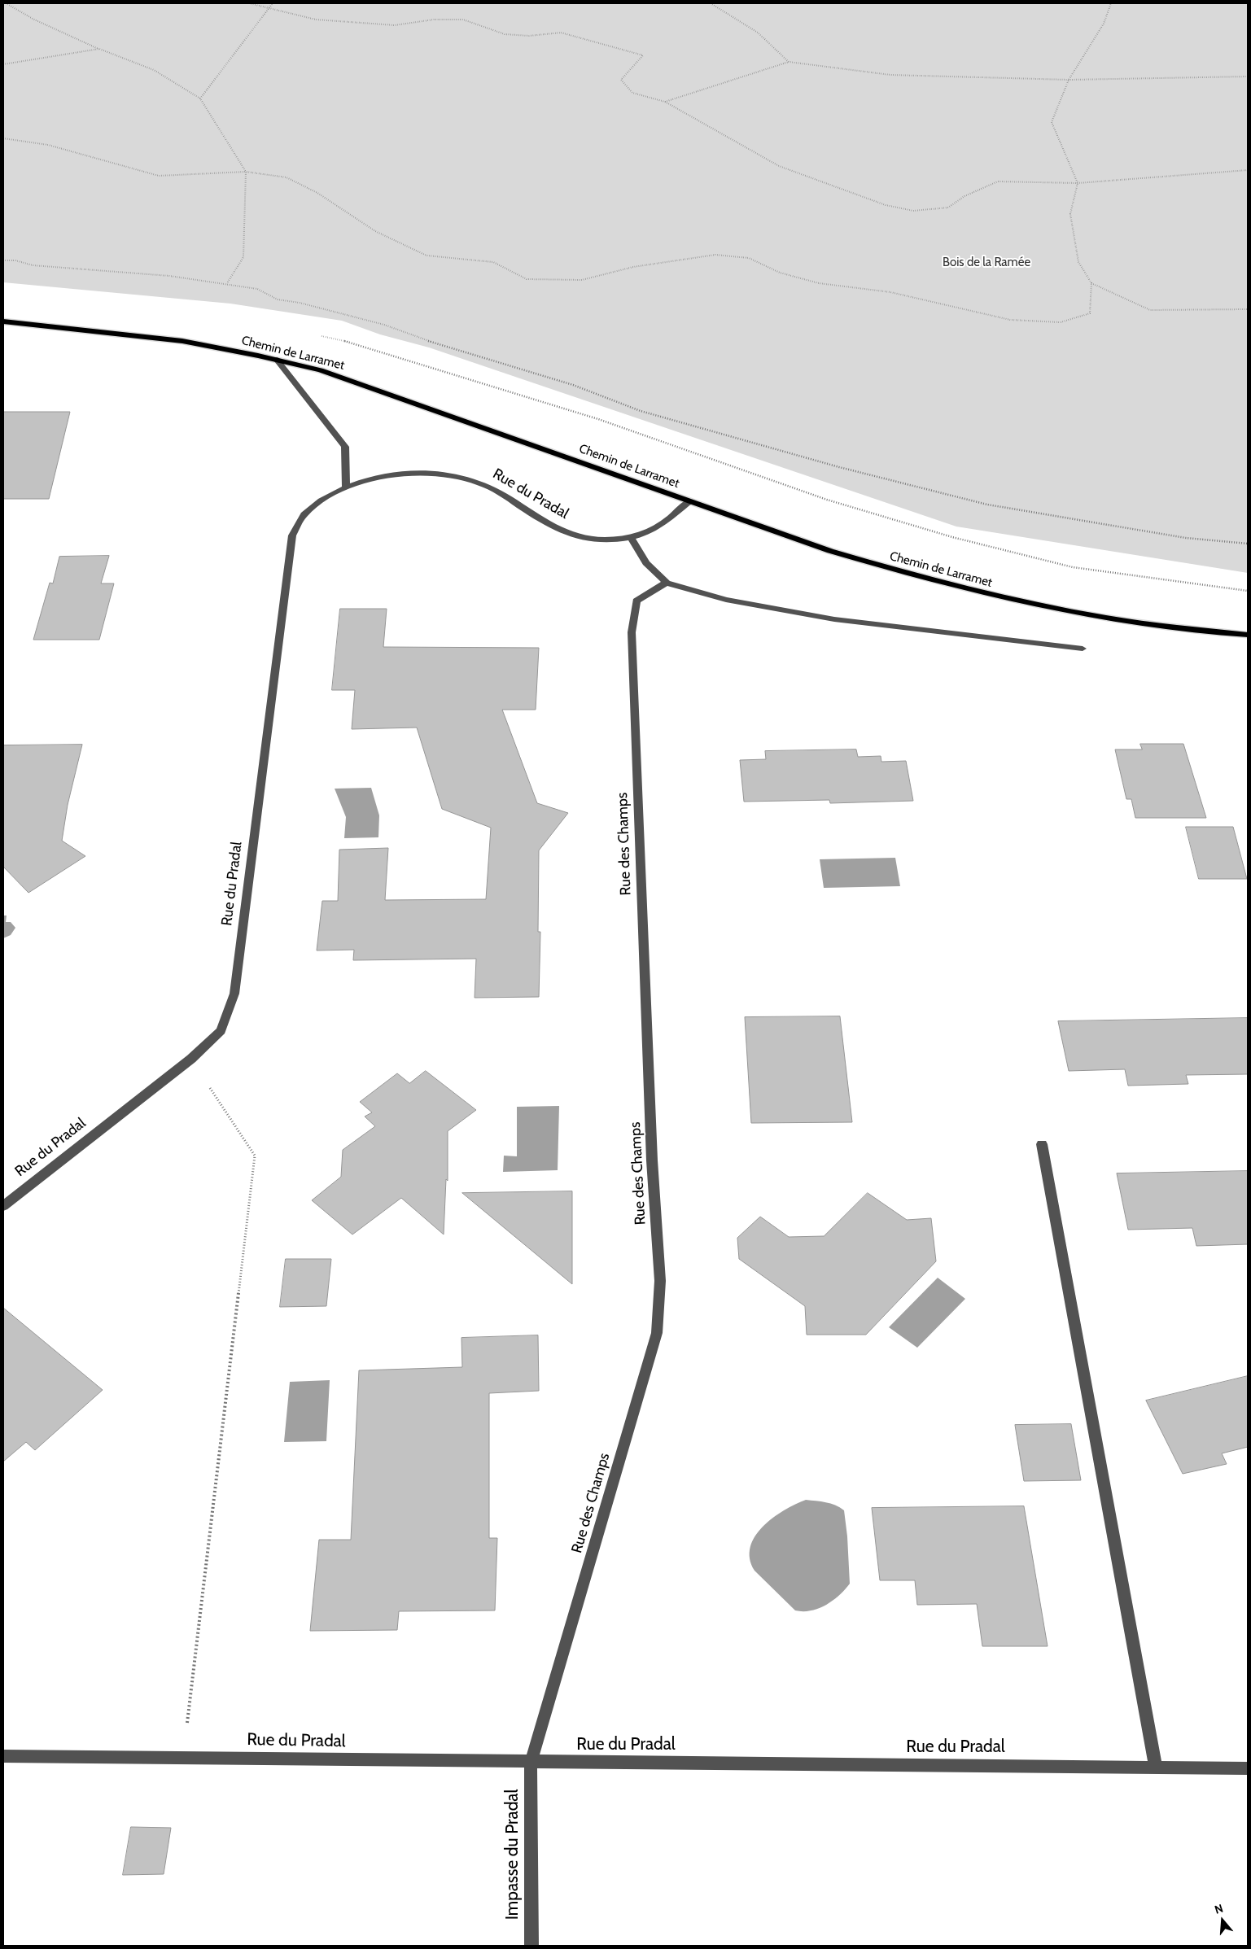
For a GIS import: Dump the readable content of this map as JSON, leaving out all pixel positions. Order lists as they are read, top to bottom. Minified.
{"streets":{"main road":["Chemin de Larramet"],"street":["Rue du Pradal","Rue des Champs","Impasse du Pradal"]},"crossings":[["Chemin de Larramet","Rue du Pradal"],["Rue du Pradal","Rue des Champs"],["Rue du Pradal","Impasse du Pradal"],["Rue des Champs","Impasse du Pradal"]],"parks":["Bois de la Ramée"],"north":"top"}
